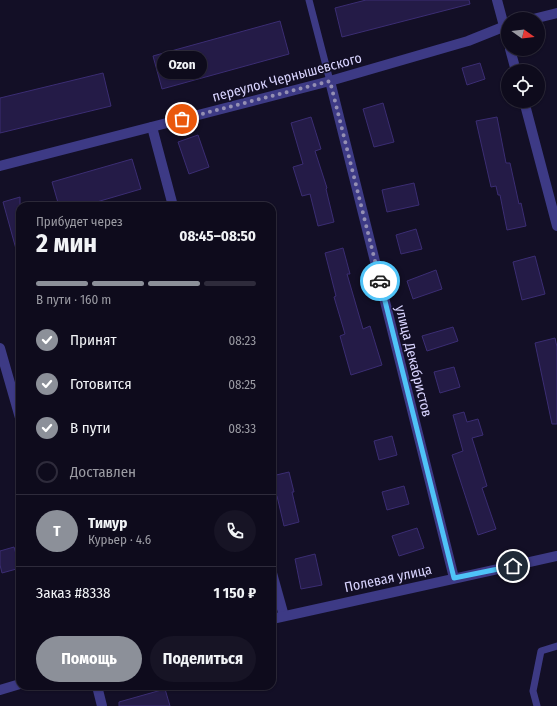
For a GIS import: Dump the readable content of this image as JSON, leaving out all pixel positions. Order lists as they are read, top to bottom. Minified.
{"streets":{"street":["переулок Чернышевского","улица Декабристов","Полевая улица"]},"crossings":[["переулок Чернышевского","улица Декабристов"],["улица Декабристов","Полевая улица"]],"places":["Ozon"],"north":"right","page":{"bubble":"Ozon","heading":["2 мин","Прибудет через","08:45–08:50"],"panel":["Тимур","Курьер · 4.6","Заказ #8338","1 150 ₽"],"bar":"В пути · 160 m","list":[["Принят","08:23"],["Готовится","08:25"],["В пути","08:33"],"Доставлен"],"round":"Т","buttons":["Помощь","Поделиться"]}}
